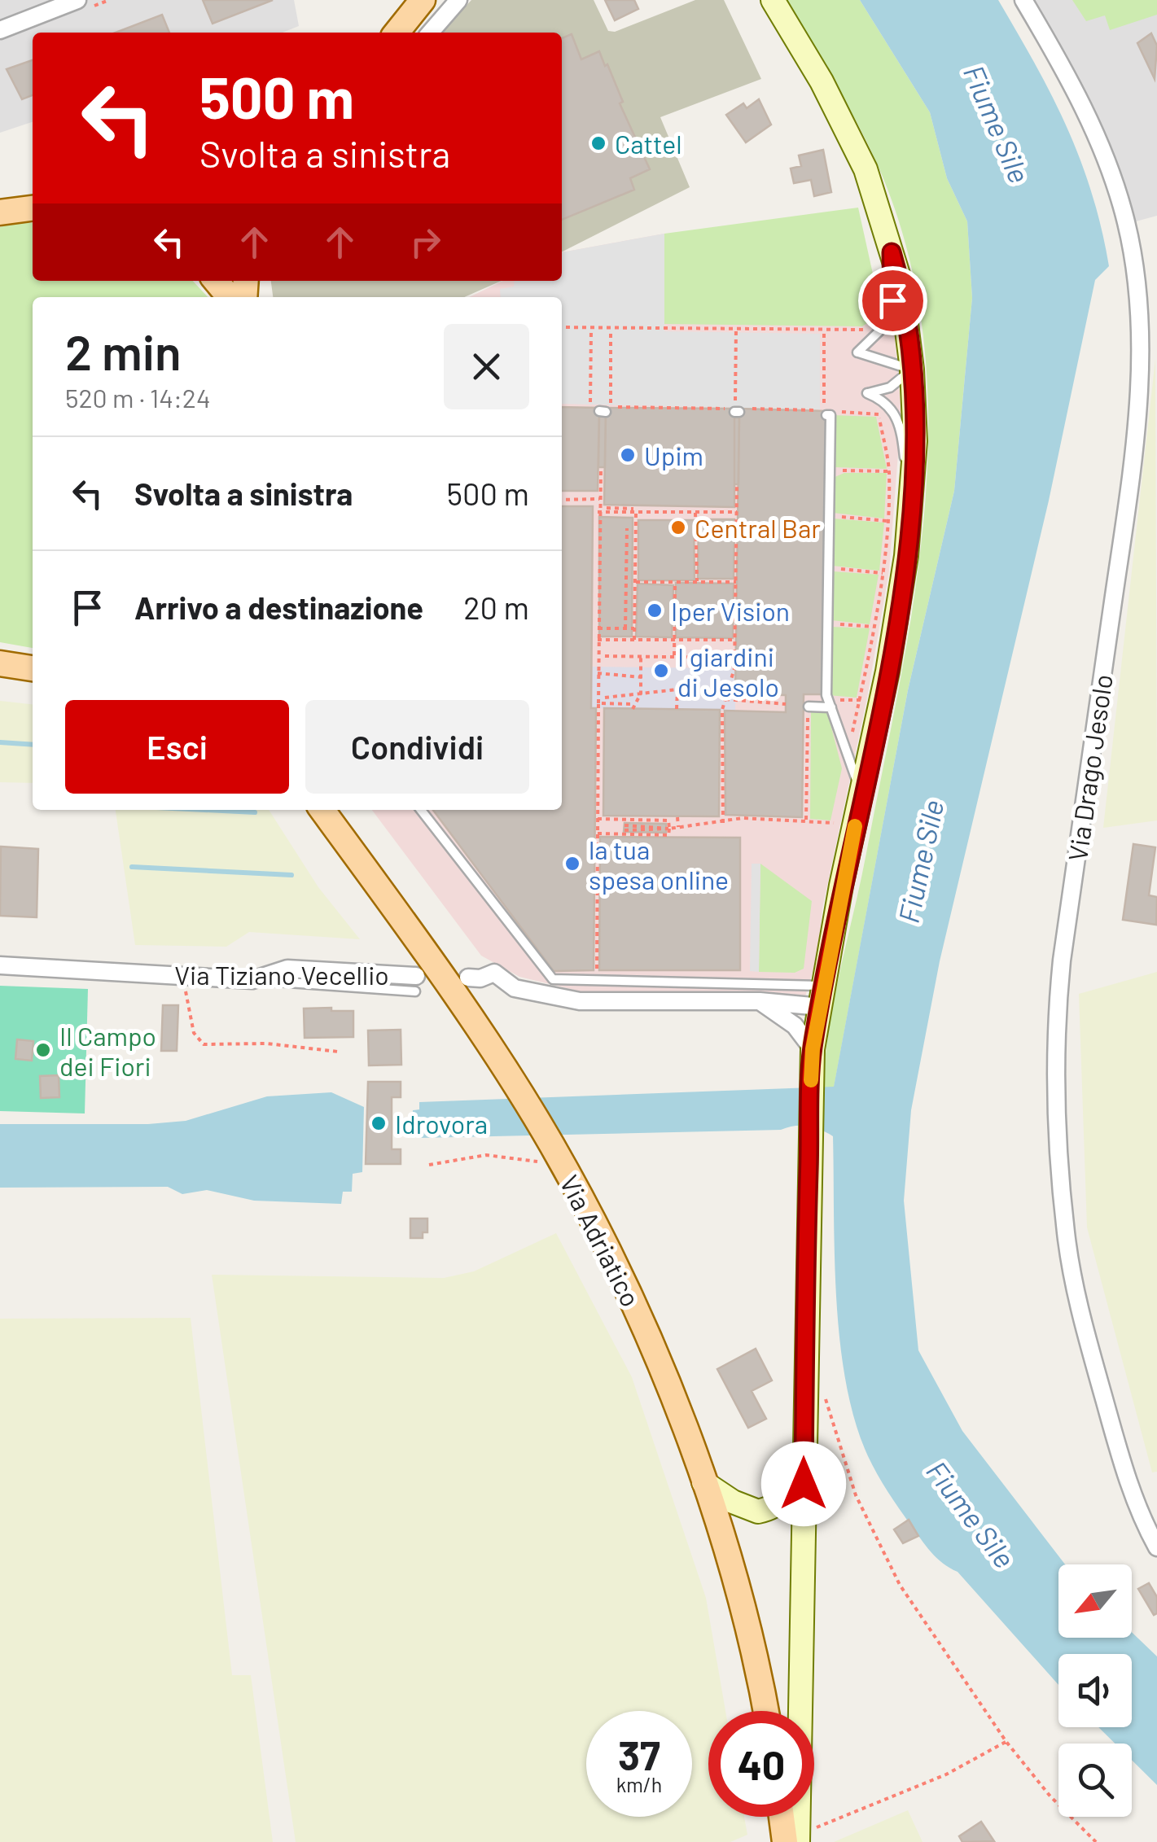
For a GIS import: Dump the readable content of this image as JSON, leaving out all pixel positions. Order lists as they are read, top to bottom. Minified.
{"streets":{"main road":["Via Adriatico"],"street":["Via Drago Jesolo","Via Tiziano Vecellio"]},"water":["Fiume Sile"],"places":["Cattel","Upim","Central Bar","Iper Vision","I giardini di Jesolo","la tua spesa online","Il Campo dei Fiori","Idrovora"],"north":"bottom left","page":{"turn":["500 m","Svolta a sinistra"],"heading":["2 min","520 m · 14:24"],"list":[{"name":"Svolta a sinistra","value":"500 m"},{"name":"Arrivo a destinazione","value":"20 m"}],"buttons":["Esci","Condividi"],"speed":"37 km/h","limit":"40"}}
